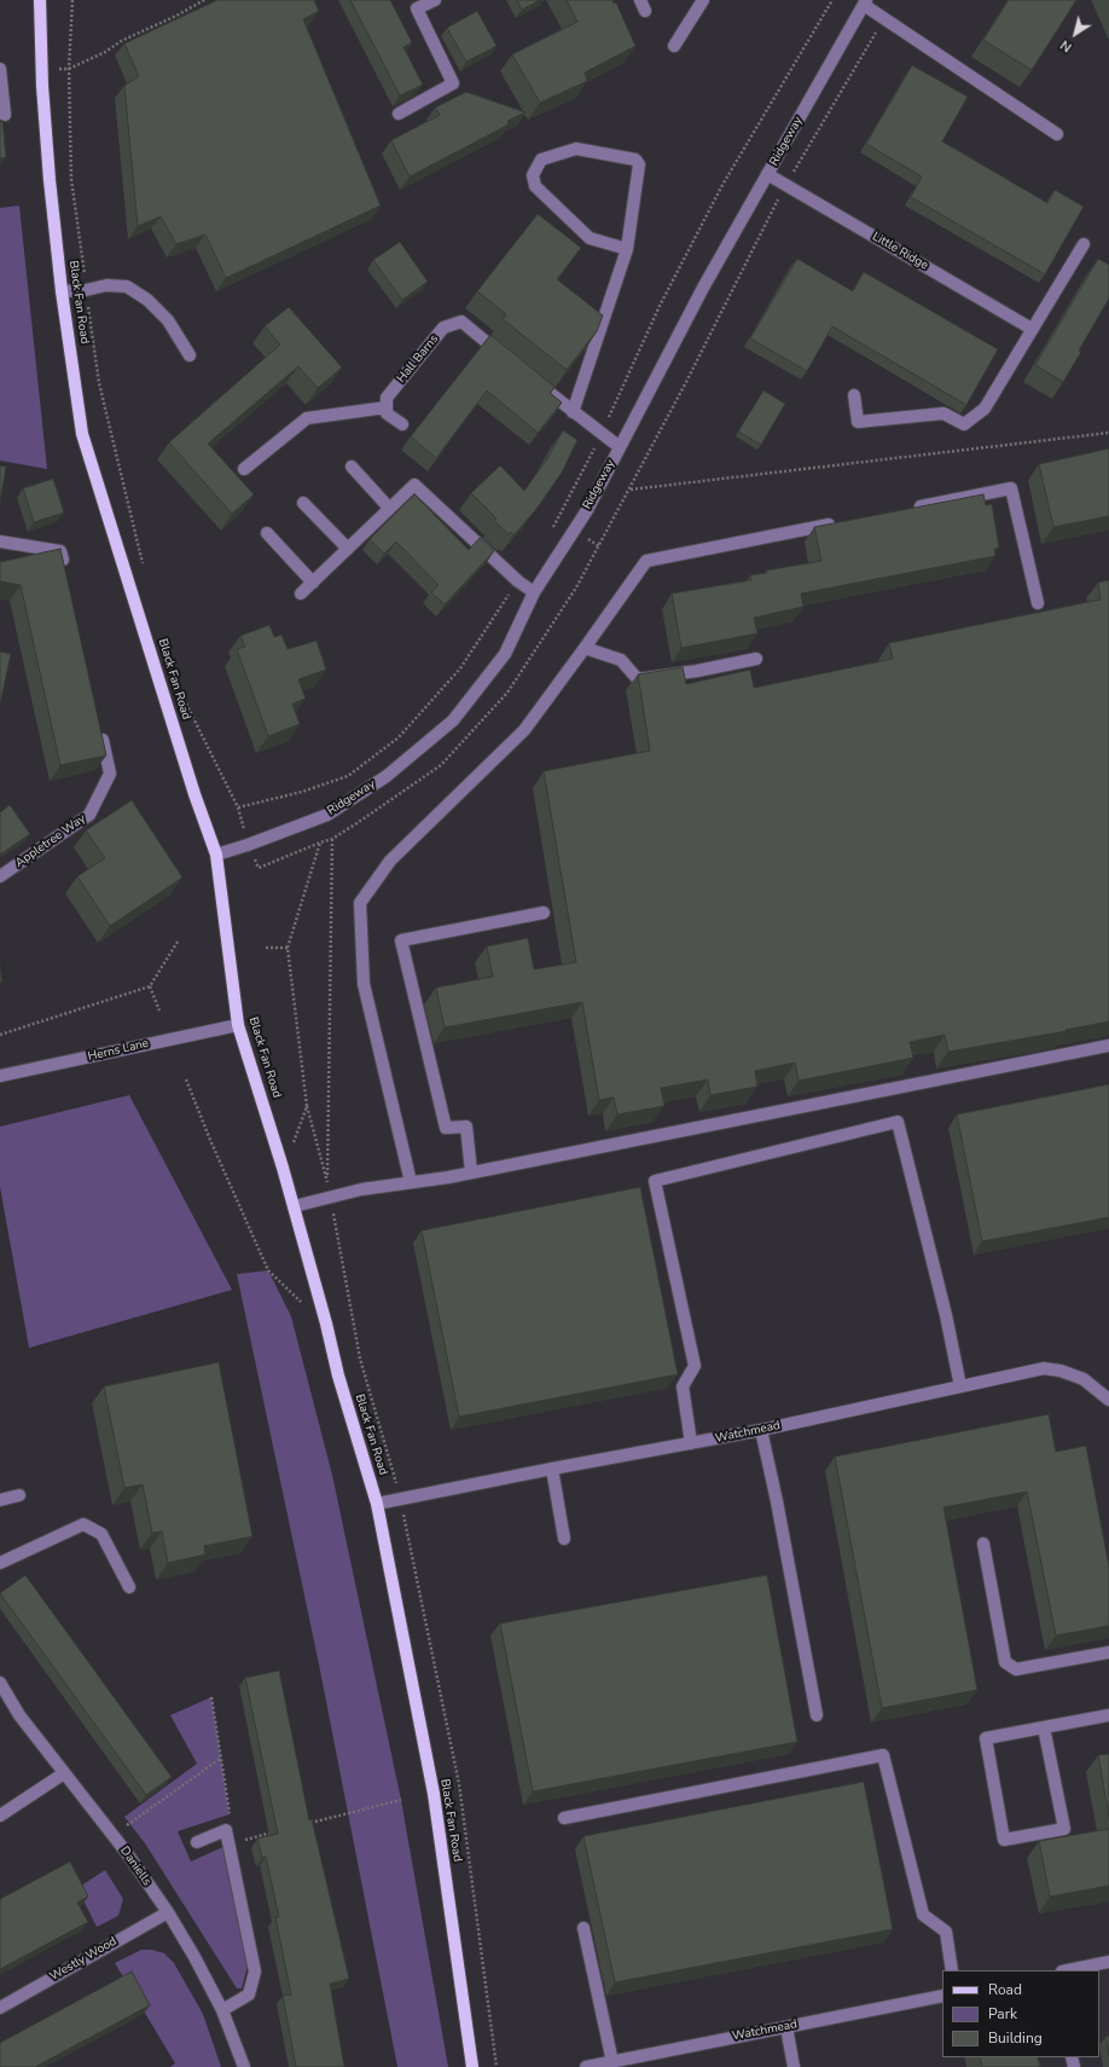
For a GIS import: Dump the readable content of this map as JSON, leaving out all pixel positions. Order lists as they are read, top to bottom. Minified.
{"streets":{"main road":["Black Fan Road"],"street":["Ridgeway","Little Ridge","Hall Barns","Appletree Way","Herns Lane","Watchmead","Daniells","Westly Wood"]},"crossings":[["Ridgeway","Little Ridge"],["Ridgeway","Black Fan Road"],["Black Fan Road","Herns Lane"],["Black Fan Road","Watchmead"],["Daniells","Westly Wood"]],"legend":["Road","Park","Building"],"north":"bottom left"}
